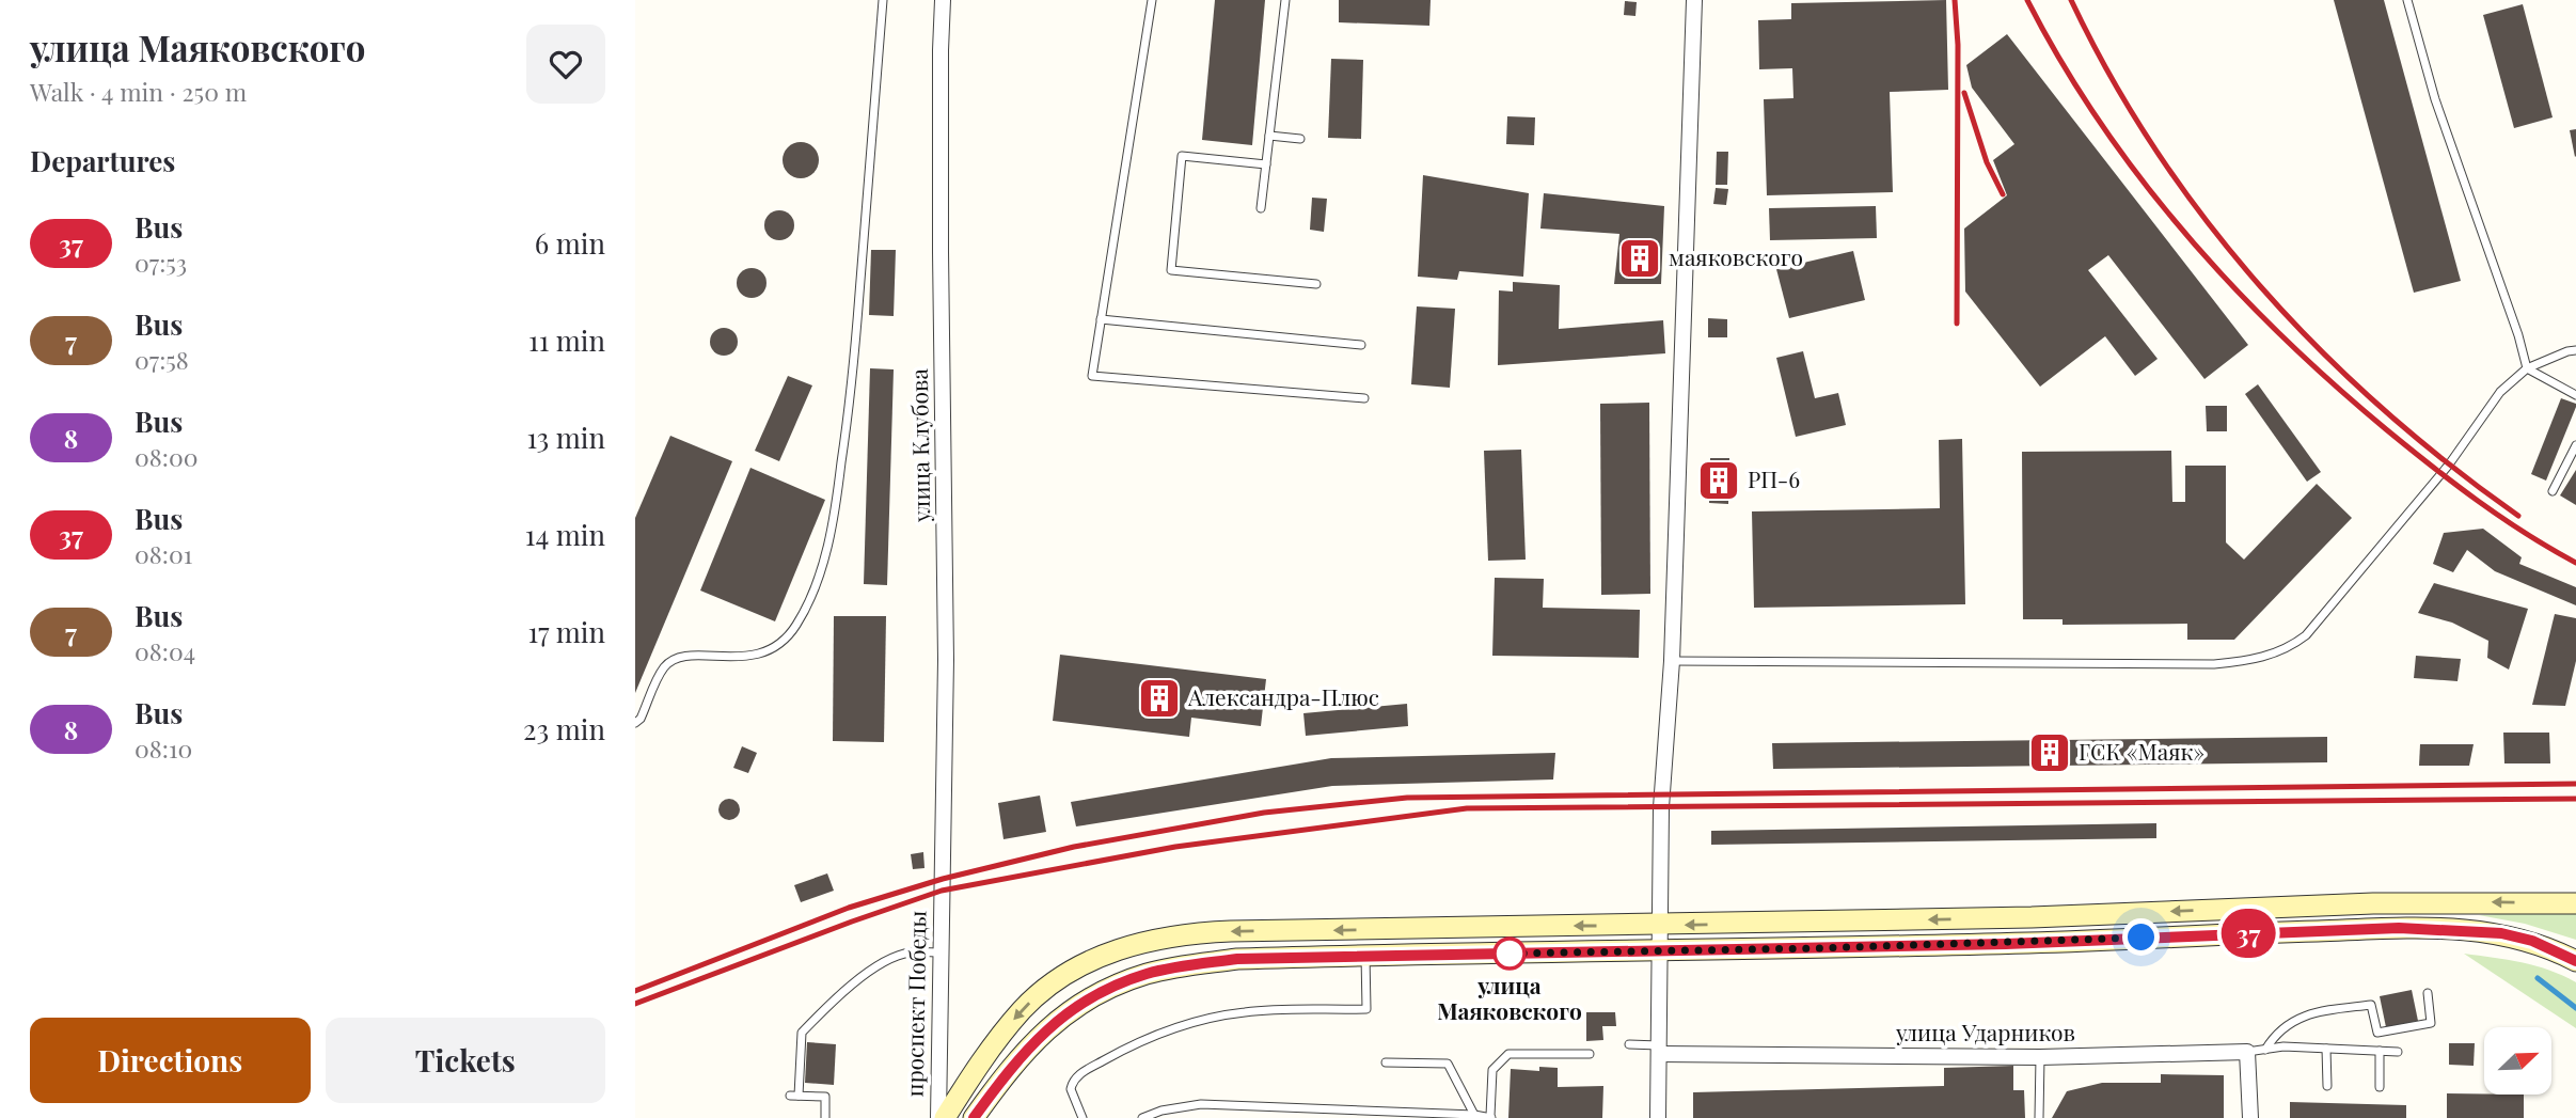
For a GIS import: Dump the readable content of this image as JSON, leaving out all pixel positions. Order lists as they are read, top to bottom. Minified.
{"streets":{"street":["улица Клубова","проспект Победы","улица Ударников"]},"crossings":[["улица Клубова","проспект Победы"]],"places":{"building":["маяковского","РП-6","Александра-Плюс","ГСК «Маяк»"],"other":["улица Маяковского"]},"lines":["bus line 37"],"north":"top right","page":{"heading":[["улица Маяковского","Walk · 4 min · 250 m"],"Departures"],"on_map":"37","list":[{"mark":"37","name":"Bus","note":"07:53","value":"6 min"},{"mark":"7","name":"Bus","note":"07:58","value":"11 min"},{"mark":"8","name":"Bus","note":"08:00","value":"13 min"},{"mark":"37","name":"Bus","note":"08:01","value":"14 min"},{"mark":"7","name":"Bus","note":"08:04","value":"17 min"},{"mark":"8","name":"Bus","note":"08:10","value":"23 min"}],"buttons":["Directions","Tickets"]}}
